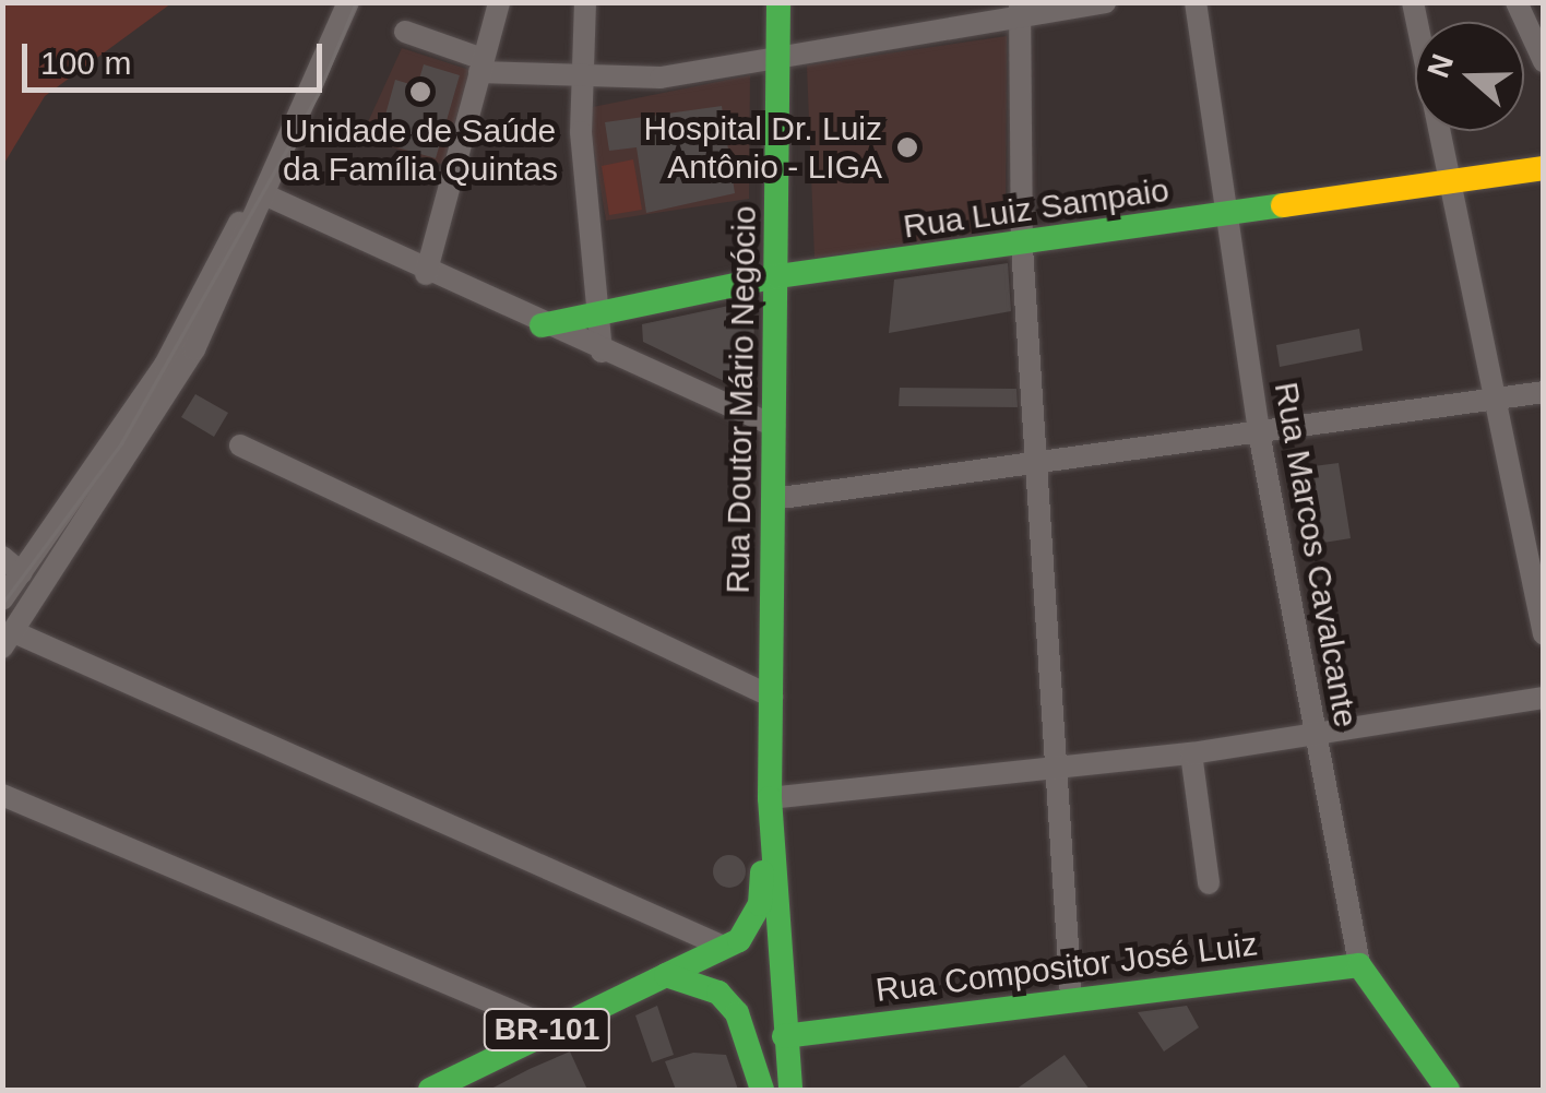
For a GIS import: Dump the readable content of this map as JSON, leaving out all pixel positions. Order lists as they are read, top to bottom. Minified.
{"streets":{"main road":["Rua Luiz Sampaio","Rua Doutor Mário Negócio","Rua Marcos Cavalcante","Rua Compositor José Luiz","BR-101"]},"crossings":[["Rua Luiz Sampaio","Rua Doutor Mário Negócio"],["Rua Luiz Sampaio","Rua Marcos Cavalcante"],["Rua Doutor Mário Negócio","Rua Compositor José Luiz"],["Rua Doutor Mário Negócio","BR-101"],["Rua Marcos Cavalcante","Rua Compositor José Luiz"]],"places":["Unidade de Saúde da Família Quintas","Hospital Dr. Luiz Antônio - LIGA"],"scale_bar":"100 m","north":"left"}
